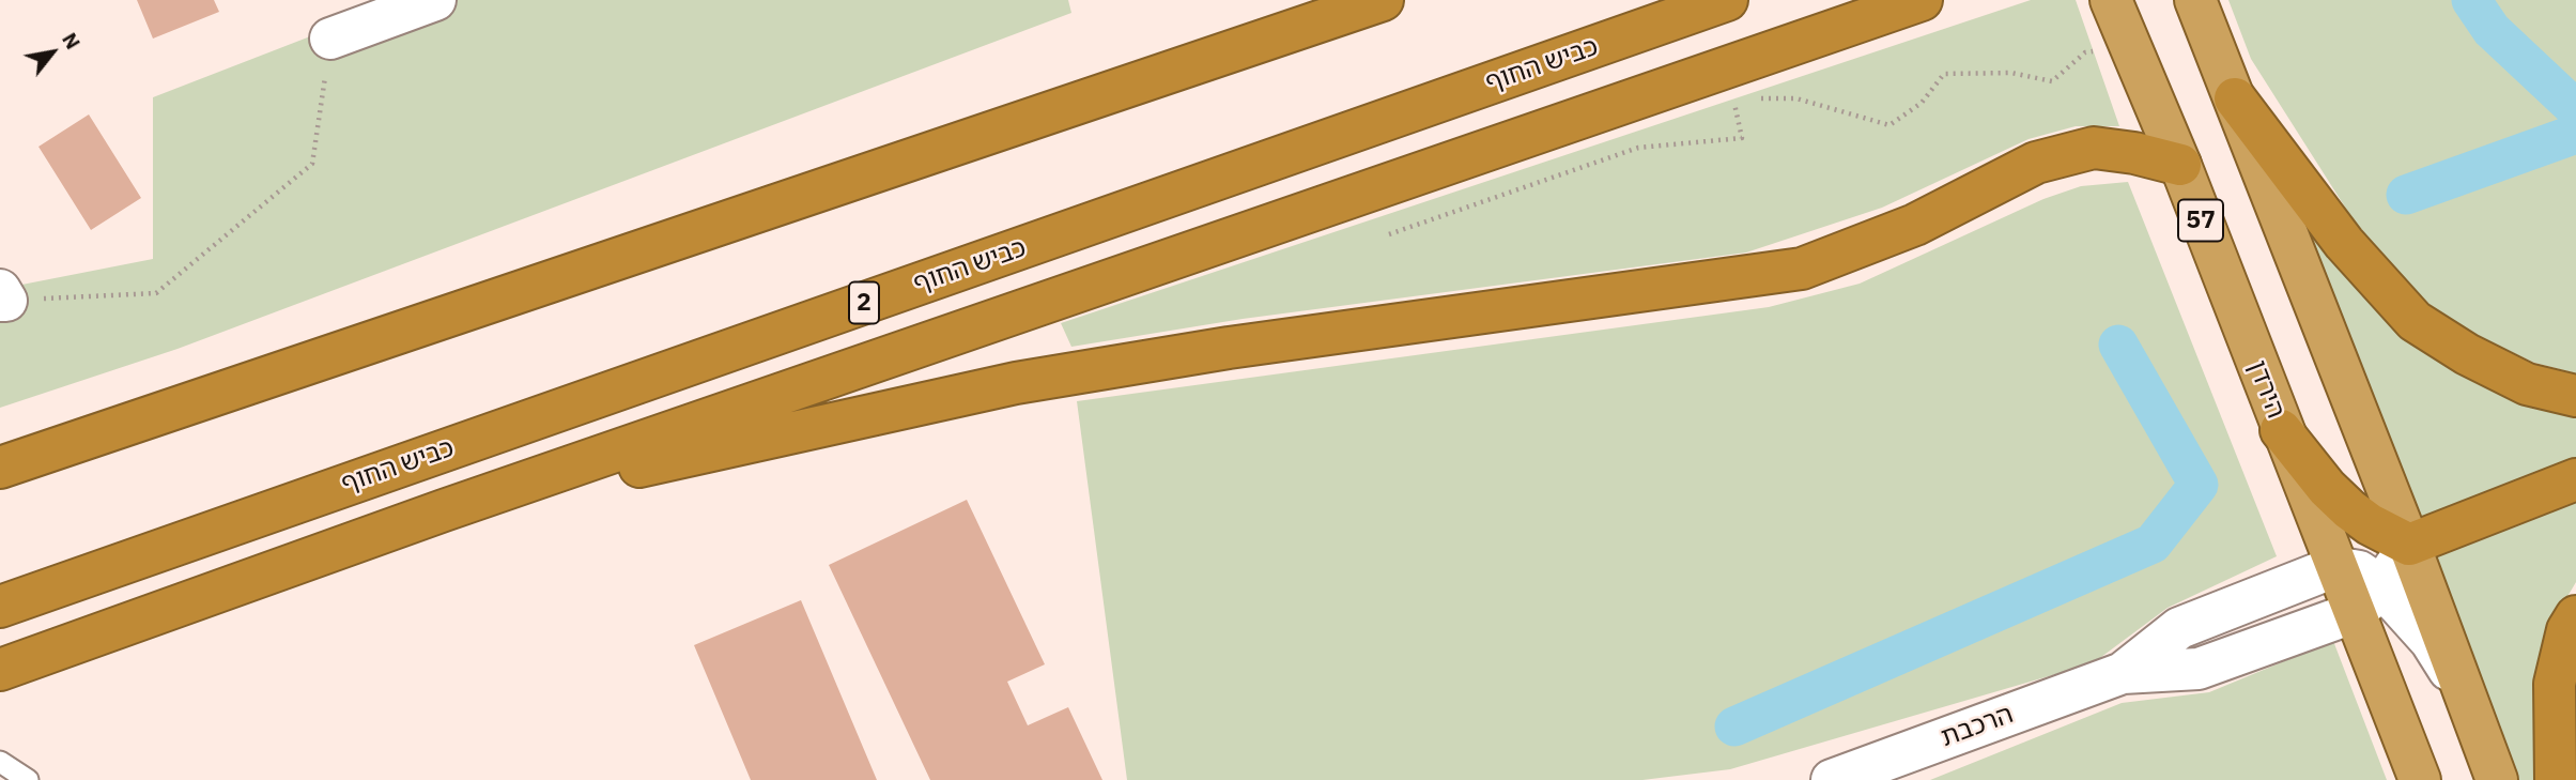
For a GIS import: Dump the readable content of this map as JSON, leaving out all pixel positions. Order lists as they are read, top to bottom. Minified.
{"streets":{"highway":["כביש החוף","57","2","הירדן"],"street":["הרכבת"]},"crossings":[["הירדן","הרכבת"]],"north":"top right"}
